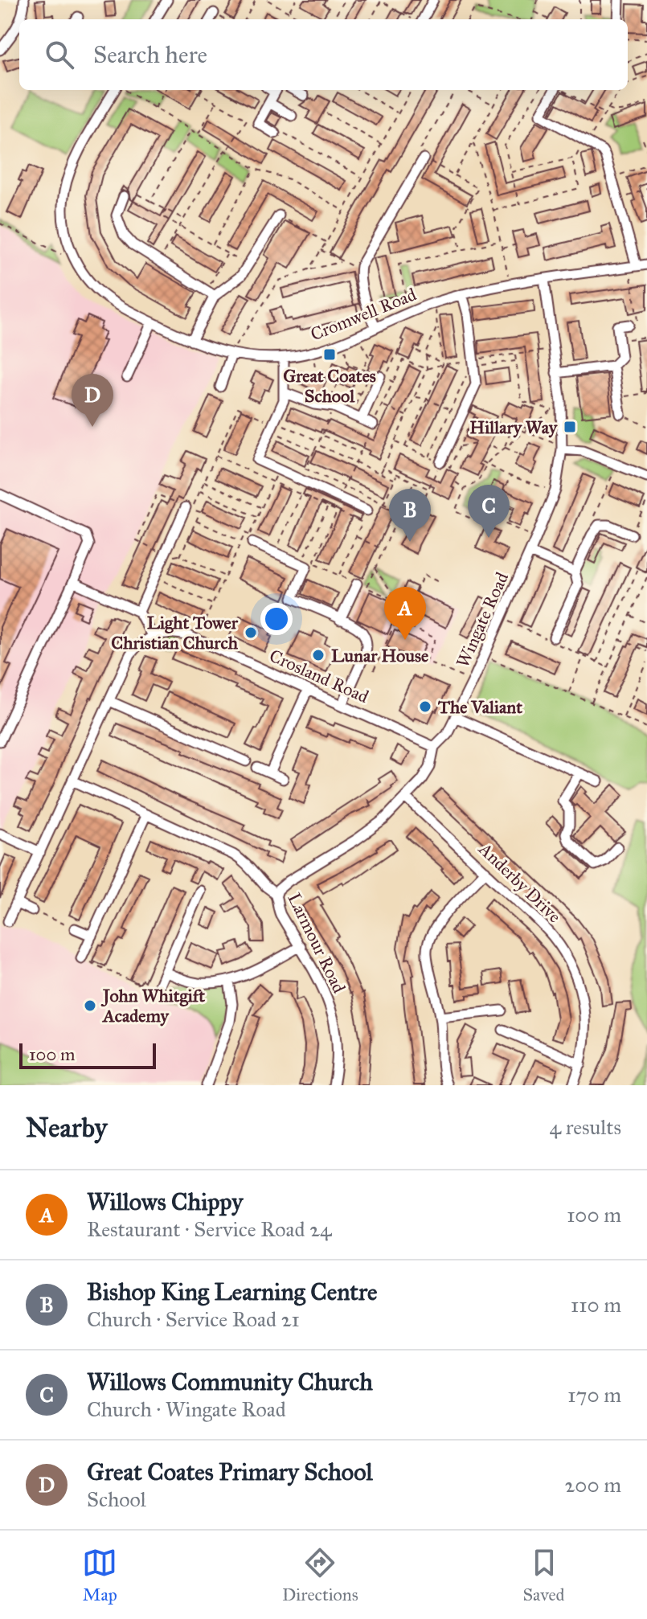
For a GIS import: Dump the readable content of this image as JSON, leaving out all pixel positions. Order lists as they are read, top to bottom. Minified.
{"streets":{"street":["Cromwell Road","Wingate Road","Crosland Road","Anderby Drive","Larmour Road"]},"crossings":[["Cromwell Road","Wingate Road"],["Wingate Road","Crosland Road"],["Wingate Road","Anderby Drive"],["Wingate Road","Larmour Road"]],"places":{"transit":["Great Coates School","Hillary Way"],"other":["Light Tower Christian Church","Lunar House","The Valiant","John Whitgift Academy"]},"scale_bar":"100 m","page":{"search":"Search here","pins":["D","C","B","A"],"scale":"100 m","heading":["Nearby","4 results"],"list":[{"mark":"A","name":"Willows Chippy","note":"Restaurant · Service Road 24","value":"100 m"},{"mark":"B","name":"Bishop King Learning Centre","note":"Church · Service Road 21","value":"110 m"},{"mark":"C","name":"Willows Community Church","note":"Church · Wingate Road","value":"170 m"},{"mark":"D","name":"Great Coates Primary School","note":"School","value":"200 m"}],"nav":["Map","Directions","Saved"]}}
